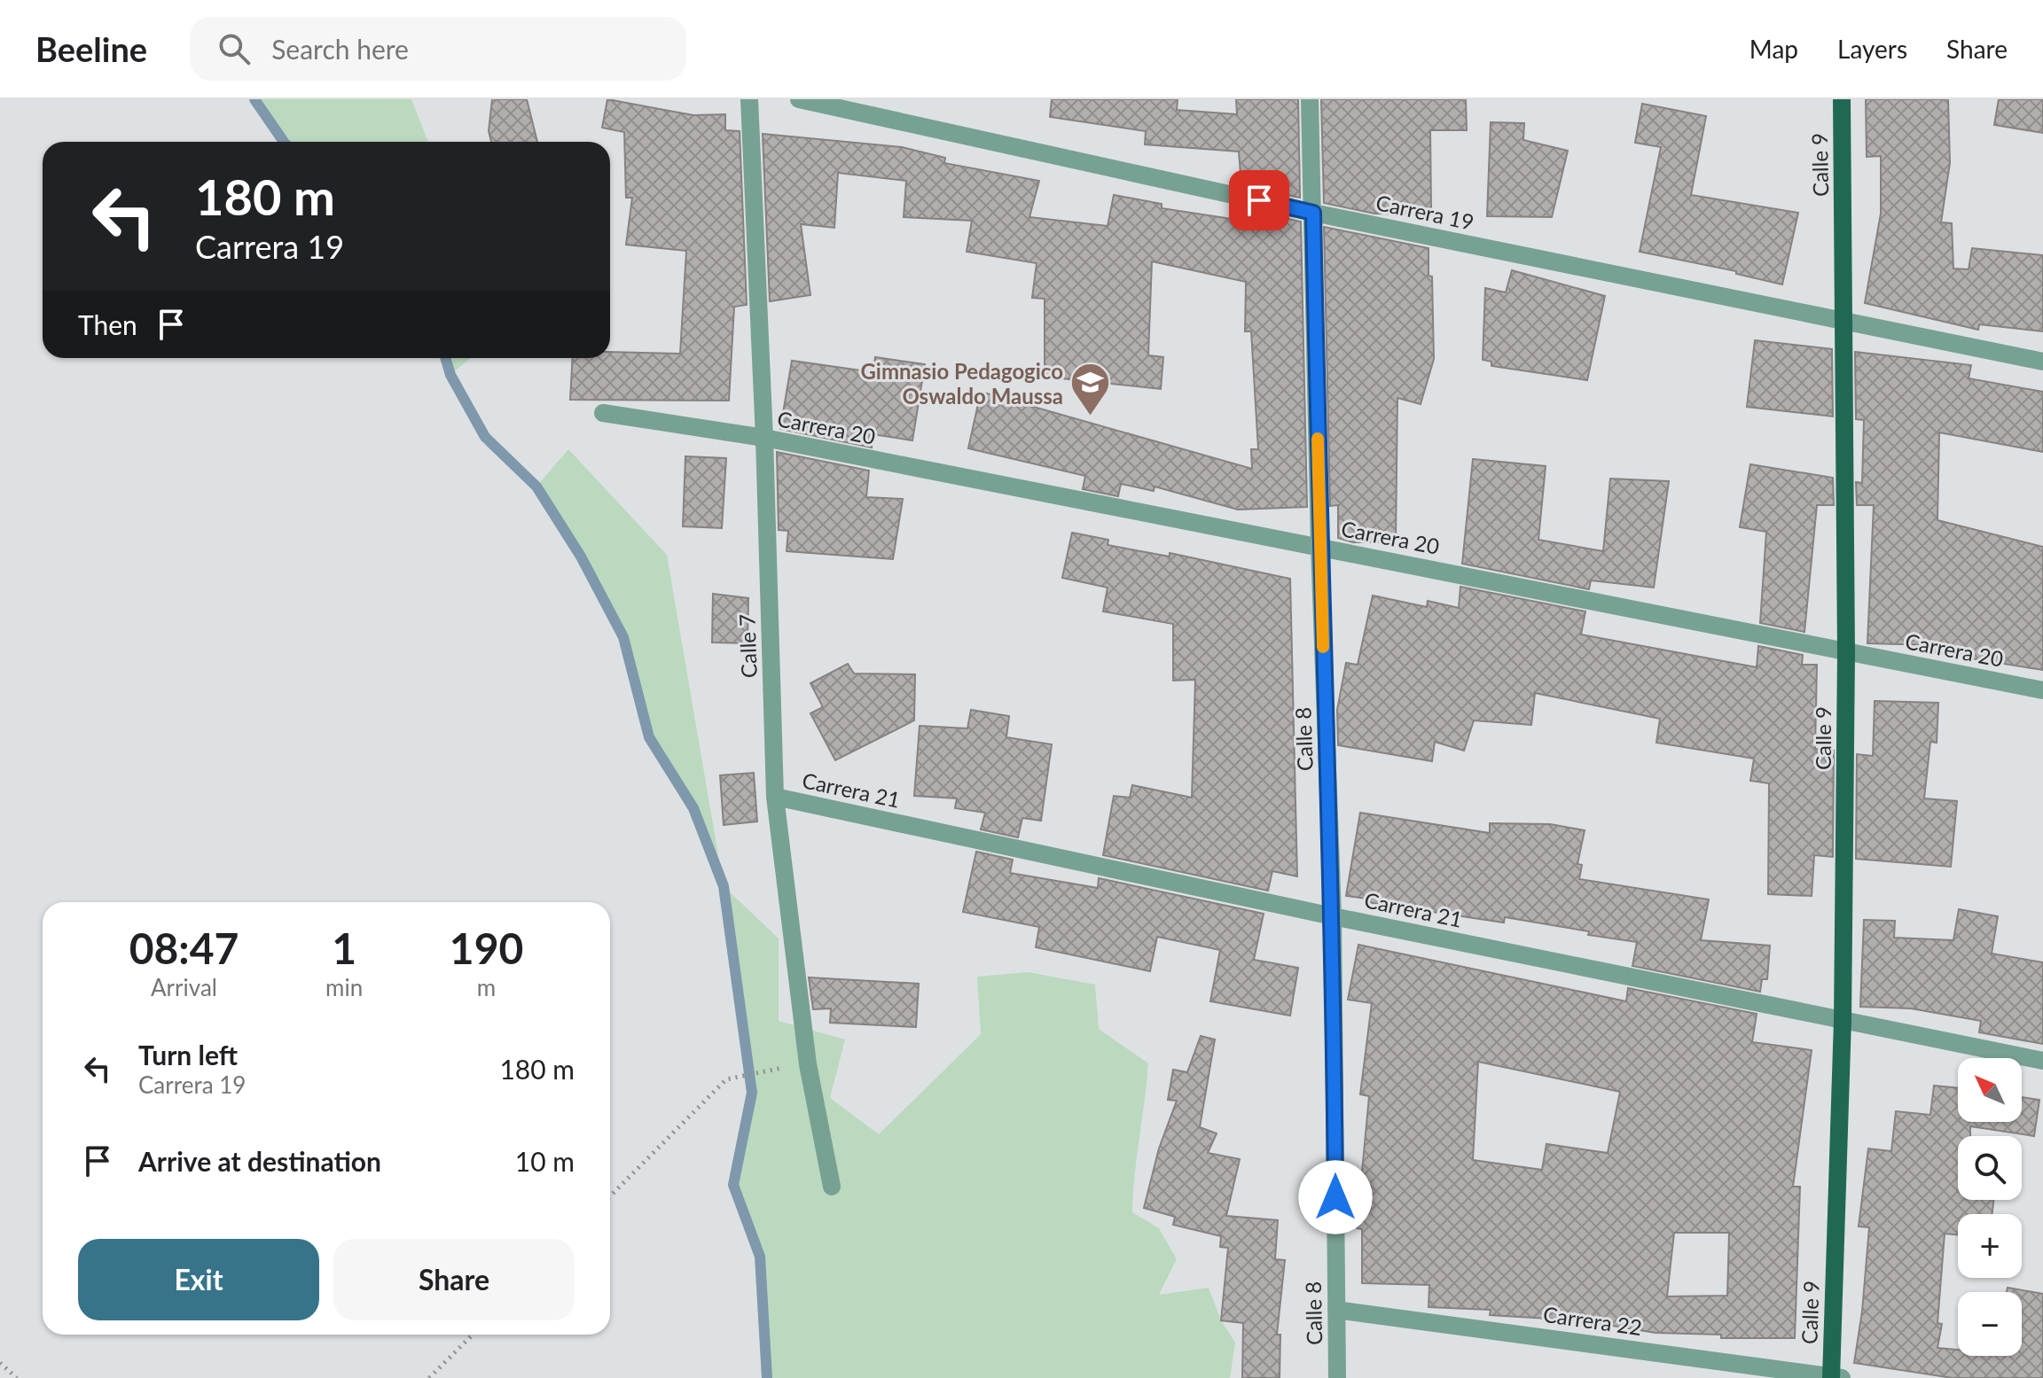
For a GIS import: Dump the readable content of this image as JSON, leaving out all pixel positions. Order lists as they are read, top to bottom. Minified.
{"streets":{"main road":["Calle 9"],"street":["Carrera 19","Carrera 20","Calle 7","Calle 8","Carrera 21","Carrera 22"]},"crossings":[["Calle 9","Carrera 19"],["Calle 9","Carrera 20"],["Calle 9","Carrera 21"],["Calle 9","Carrera 22"],["Carrera 19","Calle 8"],["Carrera 20","Calle 7"],["Carrera 20","Calle 8"],["Calle 7","Carrera 21"],["Calle 8","Carrera 21"],["Calle 8","Carrera 22"]],"places":{"school or university":["Gimnasio Pedagogico Oswaldo Maussa"]},"north":"top left","page":{"header":"Beeline","search":"Search here","nav":["Map","Layers","Share"],"turn":["180 m","Carrera 19"],"then":"Then","eta":["08:47","Arrival","1","min","190","m"],"list":[{"name":"Turn left","note":"Carrera 19","value":"180 m"},{"name":"Arrive at destination","value":"10 m"}],"map_buttons":["+","−"],"buttons":["Exit","Share"]}}
